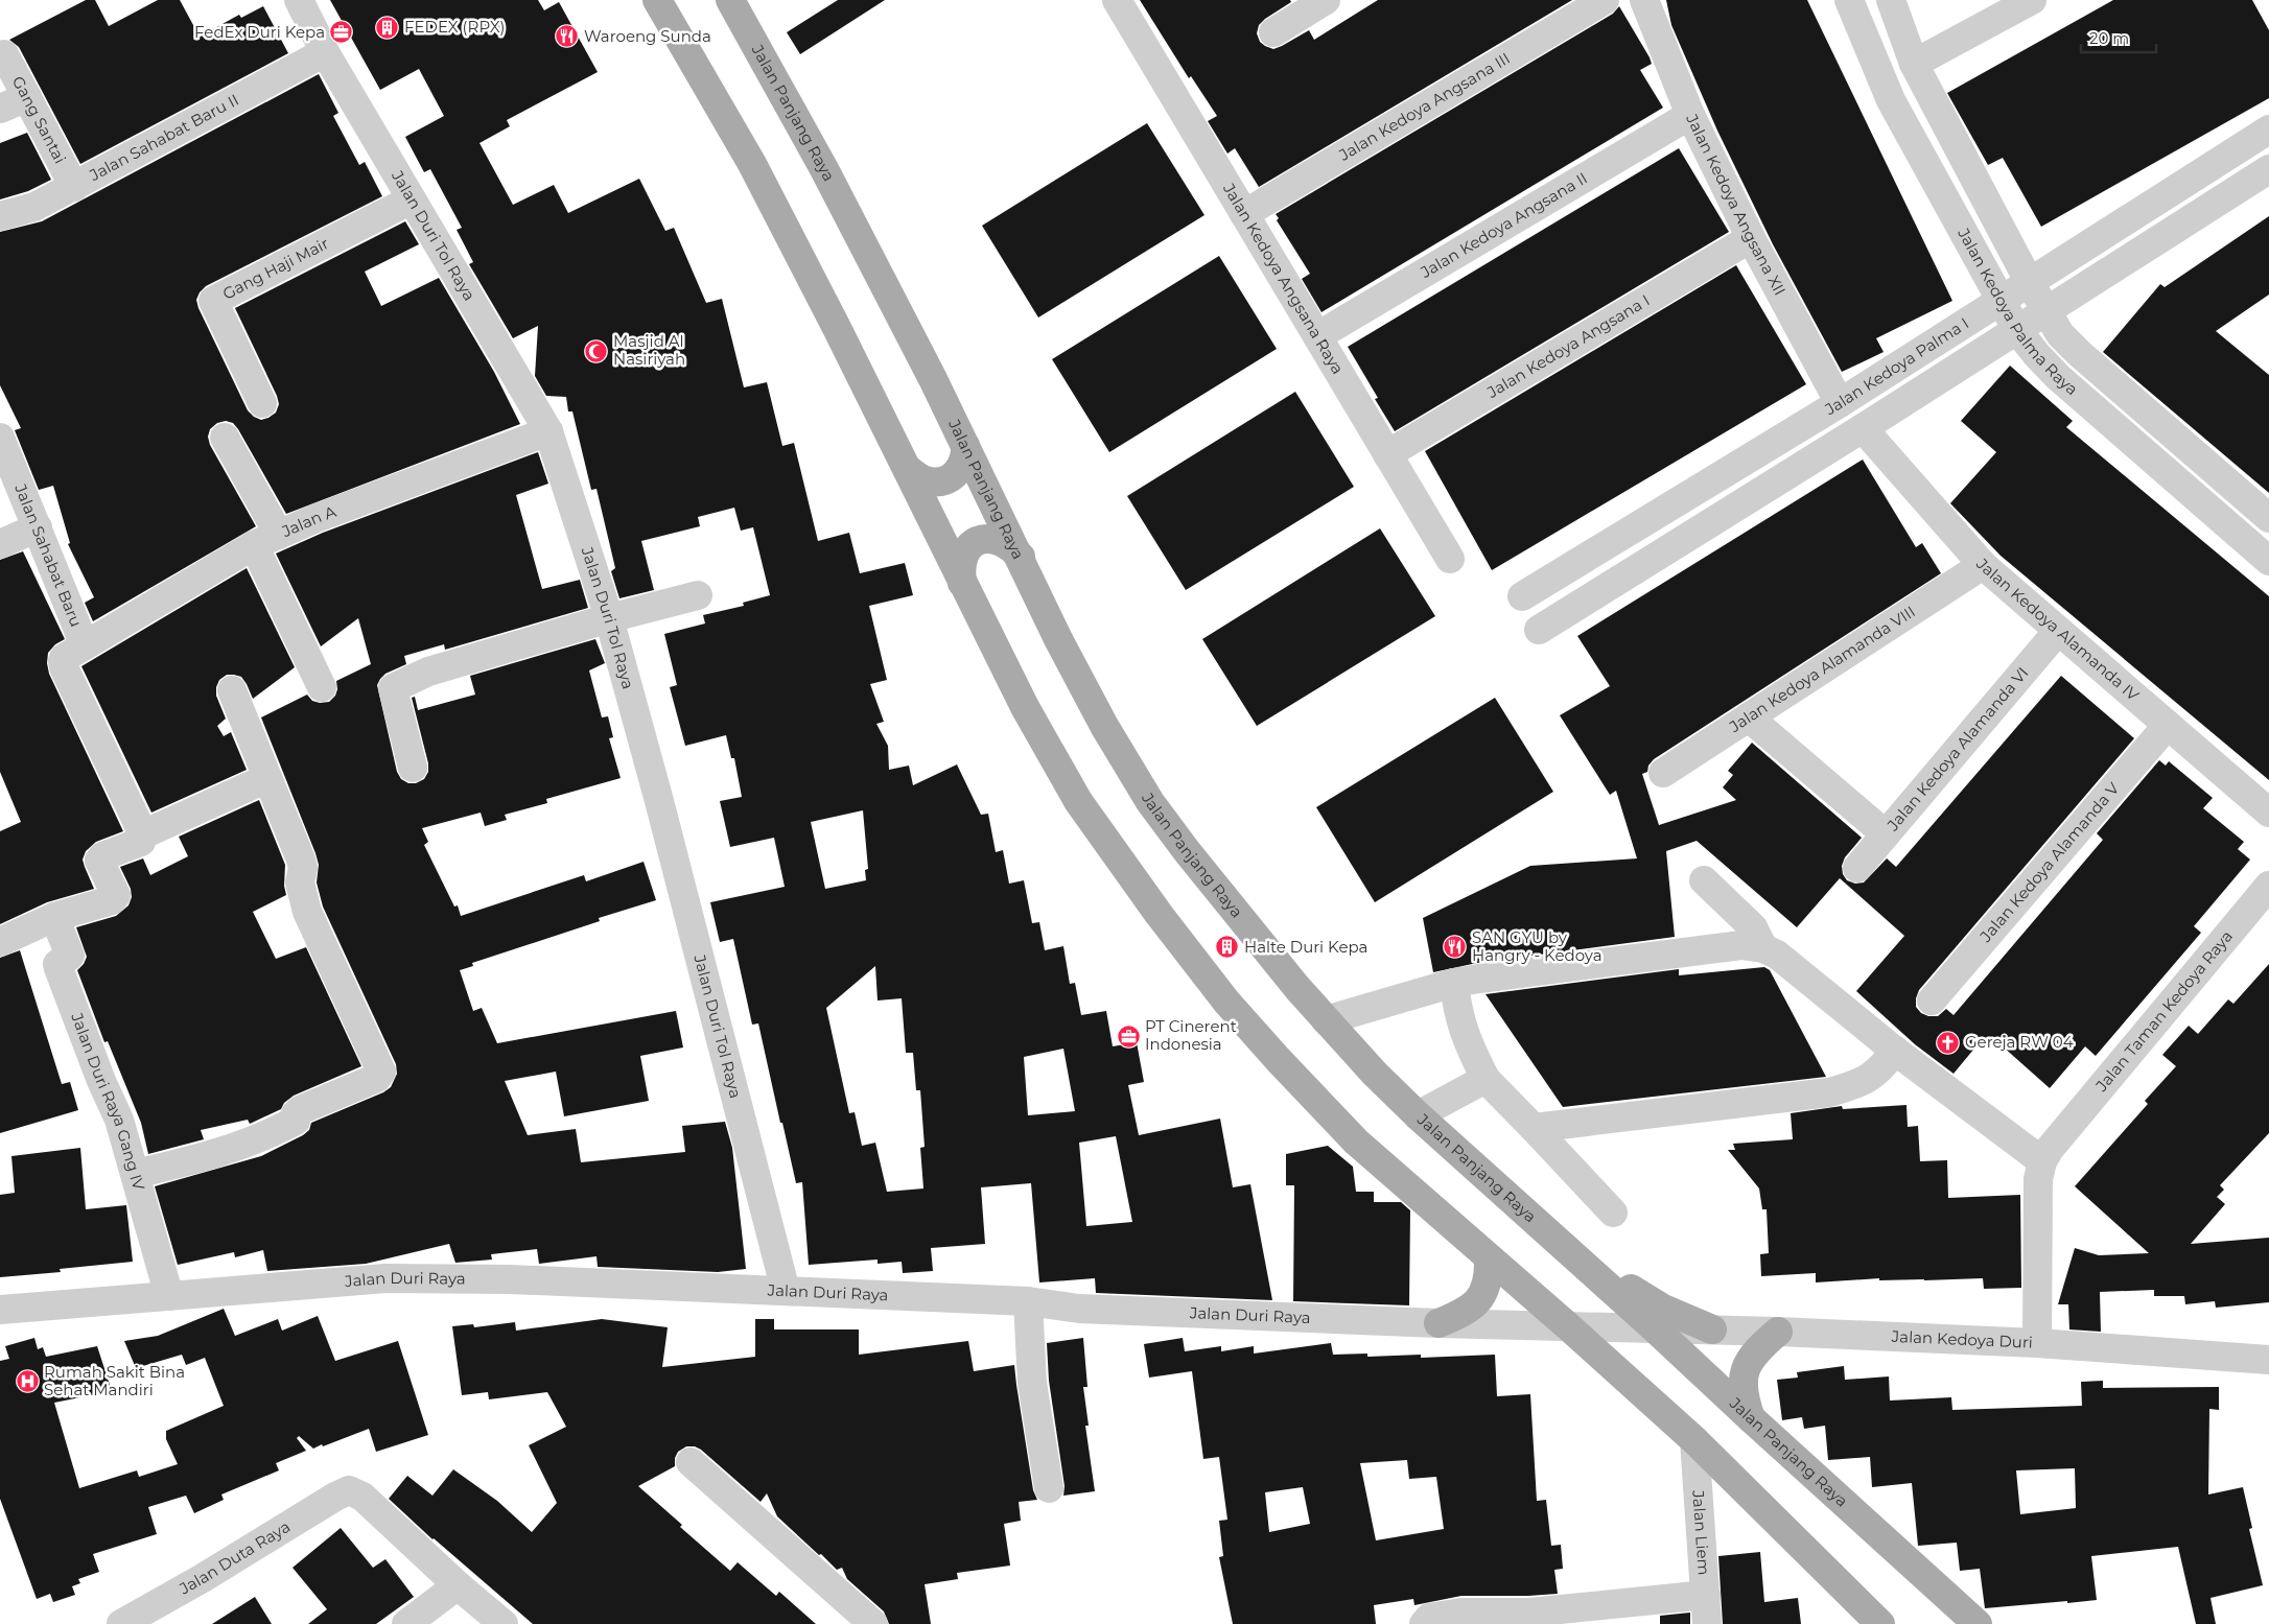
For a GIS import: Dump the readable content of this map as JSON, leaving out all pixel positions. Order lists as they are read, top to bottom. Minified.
{"streets":{"main road":["Jalan Panjang Raya"],"street":["Jalan Kedoya Angsana III","Gang Santai","Jalan Sahabat Baru II","Jalan Kedoya Angsana XII","Jalan Kedoya Angsana II","Jalan Duri Tol Raya","Gang Haji Mair","Jalan Kedoya Angsana Raya","Jalan Kedoya Palma Raya","Jalan Kedoya Angsana I","Jalan Kedoya Palma I","Jalan A","Jalan Sahabat Baru","Jalan Kedoya Alamanda IV","Jalan Kedoya Alamanda VIII","Jalan Kedoya Alamanda VI","Jalan Kedoya Alamanda V","Jalan Taman Kedoya Raya","Jalan Duri Raya Gang IV","Jalan Duri Raya","Jalan Kedoya Duri","Jalan Liem","Jalan Duta Raya"]},"crossings":[["Jalan Kedoya Angsana III","Jalan Kedoya Angsana Raya"],["Jalan Panjang Raya","Jalan Duri Raya"],["Jalan Panjang Raya","Jalan Kedoya Duri"],["Gang Santai","Jalan Sahabat Baru II"],["Jalan Sahabat Baru II","Jalan Duri Tol Raya"],["Jalan Kedoya Angsana XII","Jalan Kedoya Angsana II"],["Jalan Kedoya Angsana XII","Jalan Kedoya Angsana I"],["Jalan Kedoya Angsana XII","Jalan Kedoya Palma I"],["Jalan Kedoya Angsana II","Jalan Kedoya Angsana Raya"],["Jalan Duri Tol Raya","Gang Haji Mair"],["Jalan Duri Tol Raya","Jalan A"],["Jalan Duri Tol Raya","Jalan Duri Raya"],["Jalan Kedoya Angsana Raya","Jalan Kedoya Angsana I"],["Jalan Kedoya Palma Raya","Jalan Kedoya Palma I"],["Jalan Kedoya Palma I","Jalan Kedoya Alamanda IV"],["Jalan A","Jalan Sahabat Baru"],["Jalan Kedoya Alamanda IV","Jalan Kedoya Alamanda VIII"],["Jalan Kedoya Alamanda IV","Jalan Kedoya Alamanda VI"],["Jalan Kedoya Alamanda IV","Jalan Kedoya Alamanda V"],["Jalan Duri Raya Gang IV","Jalan Duri Raya"],["Jalan Duri Raya","Jalan Kedoya Duri"]],"places":{"building":["FEDEX (RPX)","Halte Duri Kepa"],"office":["FedEx Duri Kepa","PT Cinerent Indonesia"],"restaurant":["Waroeng Sunda","SAN GYU by Hangry - Kedoya"],"mosque":["Masjid Al Nasiriyah"],"church":["Gereja RW 04"],"hospital":["Rumah Sakit Bina Sehat Mandiri"]},"scale_bar":"20 m"}
